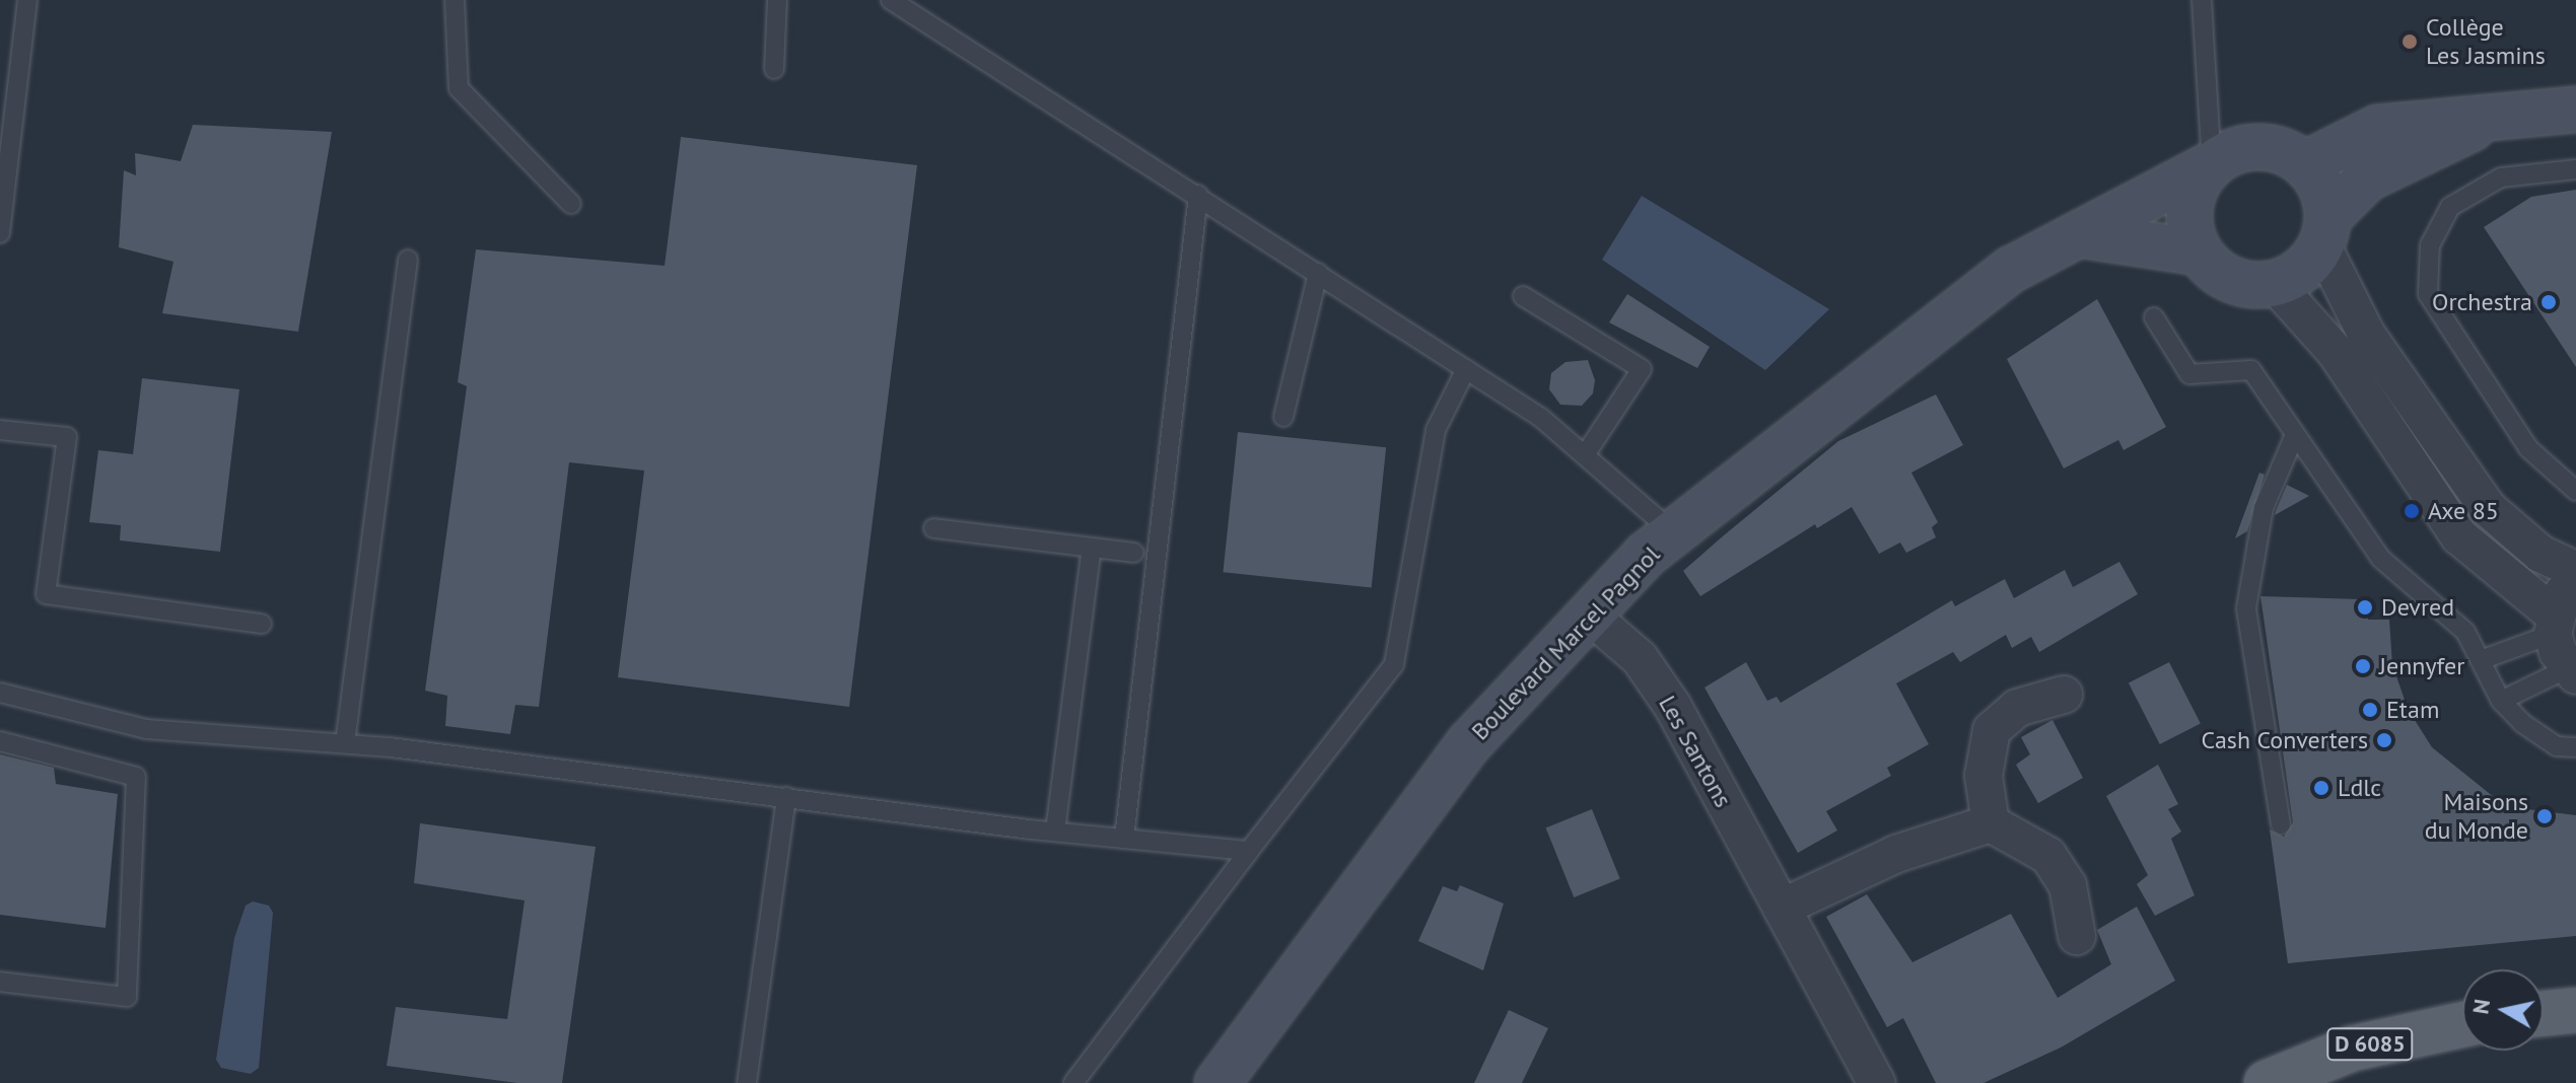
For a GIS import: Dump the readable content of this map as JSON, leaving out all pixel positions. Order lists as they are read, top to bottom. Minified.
{"streets":{"main road":["D 6085"],"street":["Boulevard Marcel Pagnol","Les Santons"]},"crossings":[["Boulevard Marcel Pagnol","Les Santons"]],"places":["Collège Les Jasmins","Orchestra","Axe 85","Devred","Jennyfer","Etam","Cash Converters","Ldlc","Maisons du Monde"],"north":"left"}
